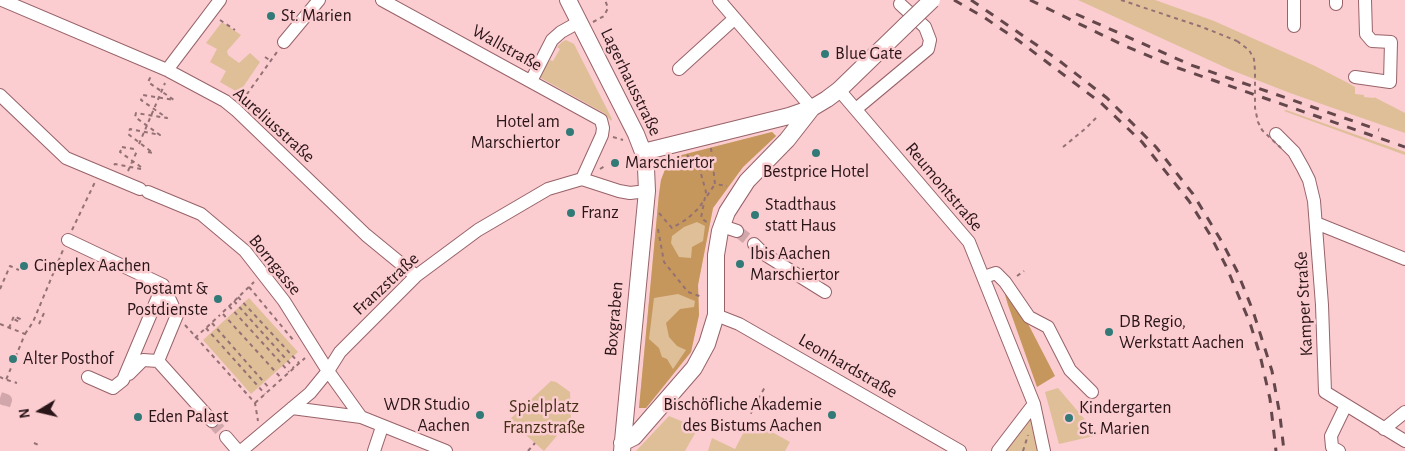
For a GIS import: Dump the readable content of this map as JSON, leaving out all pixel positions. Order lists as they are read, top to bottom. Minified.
{"streets":{"main road":["Lagerhausstraße","Boxgraben"],"street":["Wallstraße","Aureliusstraße","Reumontstraße","Borngasse","Franzstraße","Kamper Straße","Leonhardstraße"]},"crossings":[["Wallstraße","Lagerhausstraße"],["Lagerhausstraße","Boxgraben"],["Aureliusstraße","Franzstraße"],["Borngasse","Franzstraße"]],"parks":["Spielplatz Franzstraße"],"places":["St. Marien","Blue Gate","Hotel am Marschiertor","Bestprice Hotel","Marschiertor","Franz","Stadthaus statt Haus","Ibis Aachen Marschiertor","Cineplex Aachen","Postamt & Postdienste","DB Regio, Werkstatt Aachen","Alter Posthof","WDR Studio Aachen","Bischöfliche Akademie des Bistums Aachen","Eden Palast","Kindergarten St. Marien"],"north":"left"}
